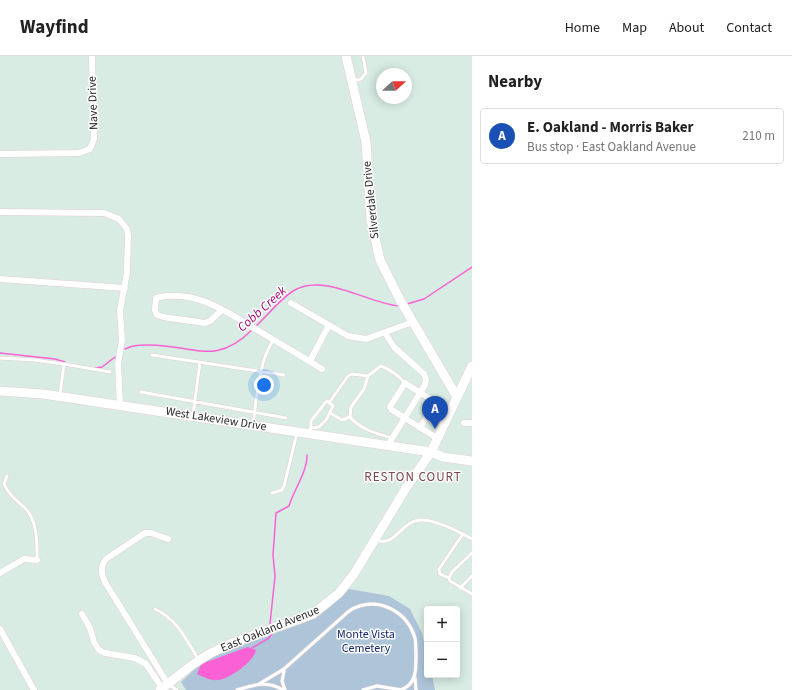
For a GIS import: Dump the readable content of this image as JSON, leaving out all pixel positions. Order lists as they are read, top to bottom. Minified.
{"streets":{"street":["Nave Drive","Silverdale Drive","West Lakeview Drive","East Oakland Avenue"]},"crossings":[["Silverdale Drive","East Oakland Avenue"],["West Lakeview Drive","East Oakland Avenue"]],"districts":["RESTON COURT"],"water":["Cobb Creek"],"parks":["Monte Vista Cemetery"],"north":"right","page":{"header":"Wayfind","nav":["Home","Map","About","Contact"],"heading":"Nearby","list":[{"mark":"A","name":"E. Oakland - Morris Baker","note":"Bus stop · East Oakland Avenue","value":"210 m"}],"pins":"A","map_buttons":["+","−"]}}
